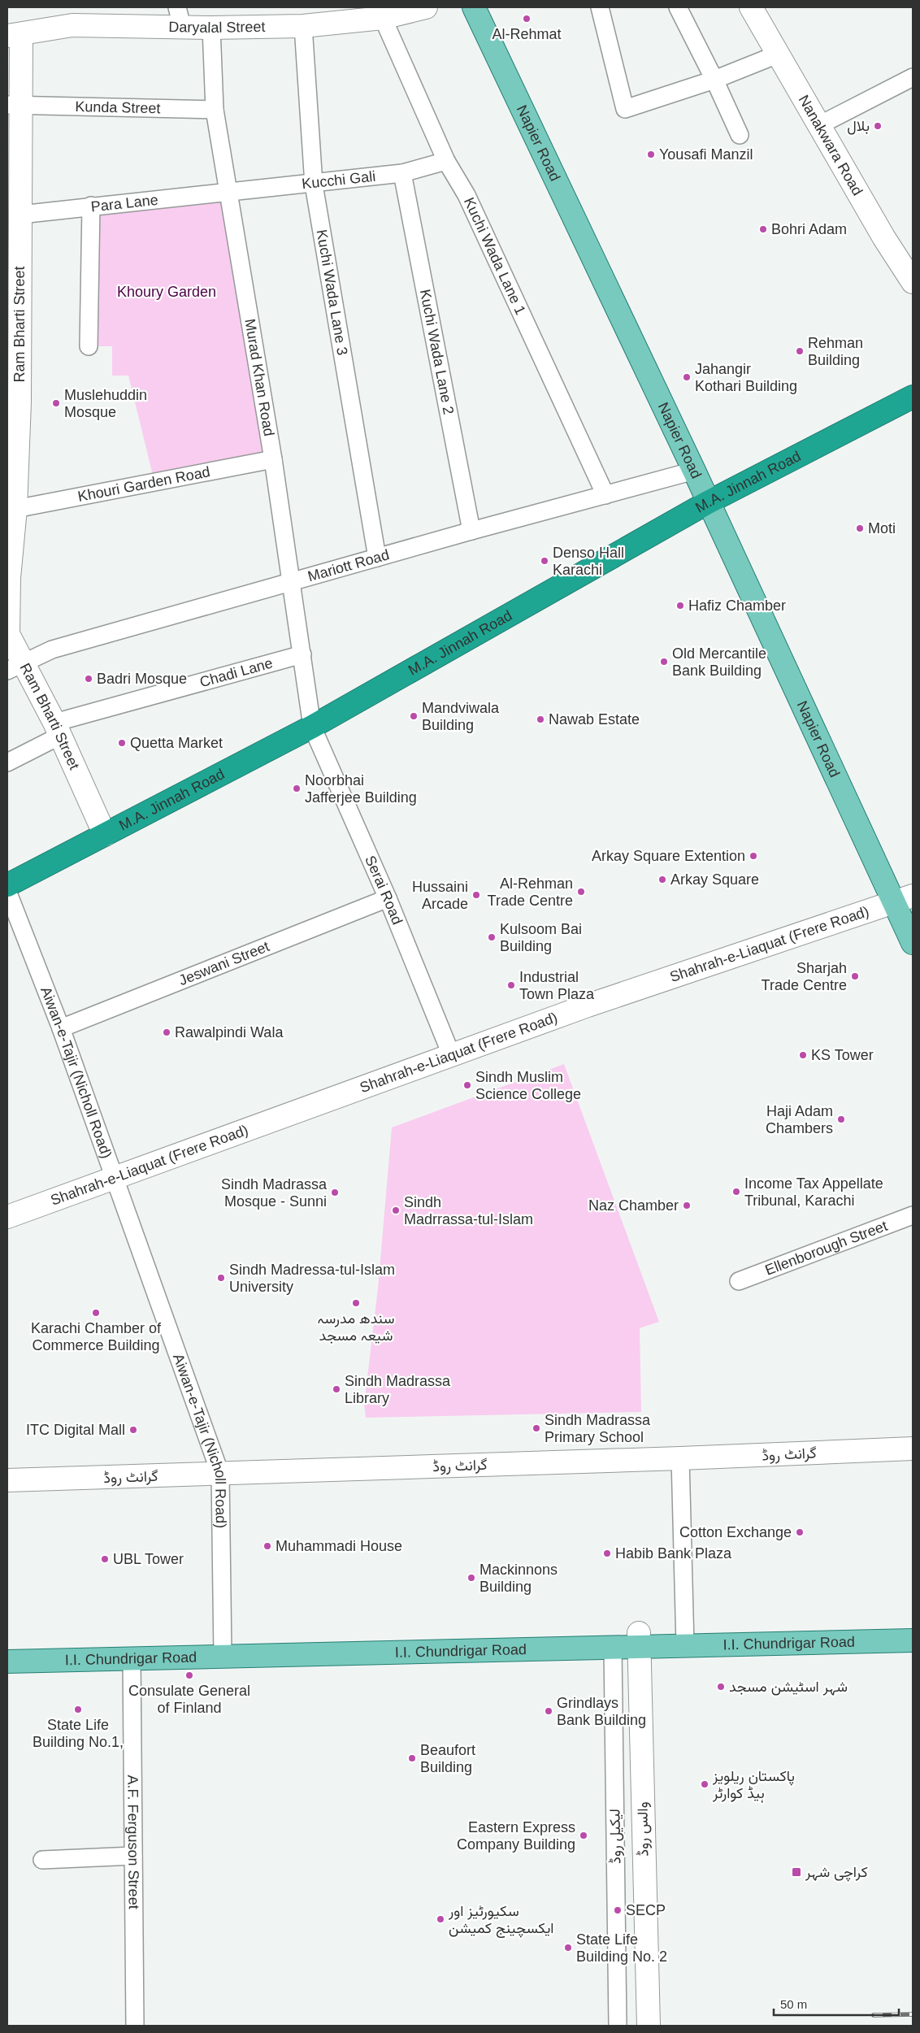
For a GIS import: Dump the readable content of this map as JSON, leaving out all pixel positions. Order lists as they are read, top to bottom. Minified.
{"streets":{"highway":["M.A. Jinnah Road"],"main road":["Napier Road","I.I. Chundrigar Road"],"street":["Daryalal Street","Kunda Street","Nanakwara Road","Kucchi Gali","Para Lane","Kuchi Wada Lane 1","Kuchi Wada Lane 3","Ram Bharti Street","Kuchi Wada Lane 2","Murad Khan Road","Khouri Garden Road","Mariott Road","Chadi Lane","Serai Road","Shahrah-e-Liaquat (Frere Road)","Jeswani Street","Aiwan-e-Tajir (Nicholl Road)","Ellenborough Street","گرانٹ روڈ","والس روڈ","لیکیل روڈ","A.F. Ferguson Street"]},"crossings":[["Daryalal Street","Kuchi Wada Lane 1"],["Daryalal Street","Kuchi Wada Lane 3"],["Daryalal Street","Ram Bharti Street"],["Daryalal Street","Murad Khan Road"],["Kunda Street","Ram Bharti Street"],["Kunda Street","Murad Khan Road"],["Napier Road","M.A. Jinnah Road"],["Napier Road","Mariott Road"],["Napier Road","Shahrah-e-Liaquat (Frere Road)"],["Kucchi Gali","Para Lane"],["Kucchi Gali","Kuchi Wada Lane 1"],["Kucchi Gali","Kuchi Wada Lane 3"],["Kucchi Gali","Kuchi Wada Lane 2"],["Kucchi Gali","Murad Khan Road"],["Para Lane","Ram Bharti Street"],["Para Lane","Murad Khan Road"],["Kuchi Wada Lane 1","Mariott Road"],["Kuchi Wada Lane 3","Mariott Road"],["Ram Bharti Street","M.A. Jinnah Road"],["Ram Bharti Street","Khouri Garden Road"],["Ram Bharti Street","Mariott Road"],["Ram Bharti Street","Chadi Lane"],["Kuchi Wada Lane 2","Mariott Road"],["Murad Khan Road","M.A. Jinnah Road"],["Murad Khan Road","Khouri Garden Road"],["Murad Khan Road","Mariott Road"],["Murad Khan Road","Chadi Lane"],["Murad Khan Road","Serai Road"],["M.A. Jinnah Road","Serai Road"],["Serai Road","Shahrah-e-Liaquat (Frere Road)"],["Serai Road","Jeswani Street"],["Shahrah-e-Liaquat (Frere Road)","Aiwan-e-Tajir (Nicholl Road)"],["Jeswani Street","Aiwan-e-Tajir (Nicholl Road)"],["Aiwan-e-Tajir (Nicholl Road)","گرانٹ روڈ"],["Aiwan-e-Tajir (Nicholl Road)","I.I. Chundrigar Road"],["I.I. Chundrigar Road","والس روڈ"],["I.I. Chundrigar Road","لیکیل روڈ"],["I.I. Chundrigar Road","A.F. Ferguson Street"]],"parks":["Khoury Garden"],"places":{"other":["Al-Rehmat","بلال","Yousafi Manzil","Bohri Adam","Rehman Building","Jahangir Kothari Building","Muslehuddin Mosque","Moti","Denso Hall Karachi","Hafiz Chamber","Old Mercantile Bank Building","Badri Mosque","Mandviwala Building","Nawab Estate","Quetta Market","Noorbhai Jafferjee Building","Arkay Square Extention","Arkay Square","Al-Rehman Trade Centre","Hussaini Arcade","Kulsoom Bai Building","Sharjah Trade Centre","Industrial Town Plaza","Rawalpindi Wala","KS Tower","Sindh Muslim Science College","Haji Adam Chambers","Income Tax Appellate Tribunal, Karachi","Sindh Madrassa Mosque - Sunni","Naz Chamber","Sindh Madrrassa-tul-Islam","Sindh Madressa-tul-Islam University","سندھ مدرسہ شیعہ مسجد","Karachi Chamber of Commerce Building","Sindh Madrassa Library","Sindh Madrassa Primary School","ITC Digital Mall","Cotton Exchange","Muhammadi House","Habib Bank Plaza","UBL Tower","Mackinnons Building","Consulate General of Finland","شہر اسٹیشن مسجد","State Life Building No.1,","Grindlays Bank Building","Beaufort Building","پاکستان ریلویز ہیڈ کوارٹر","Eastern Express Company Building","SECP","سکیورٹیز اور ایکسچینج کمیشن","State Life Building No. 2"],"transit":["کراچی شہر"]},"scale_bar":"50 m"}
